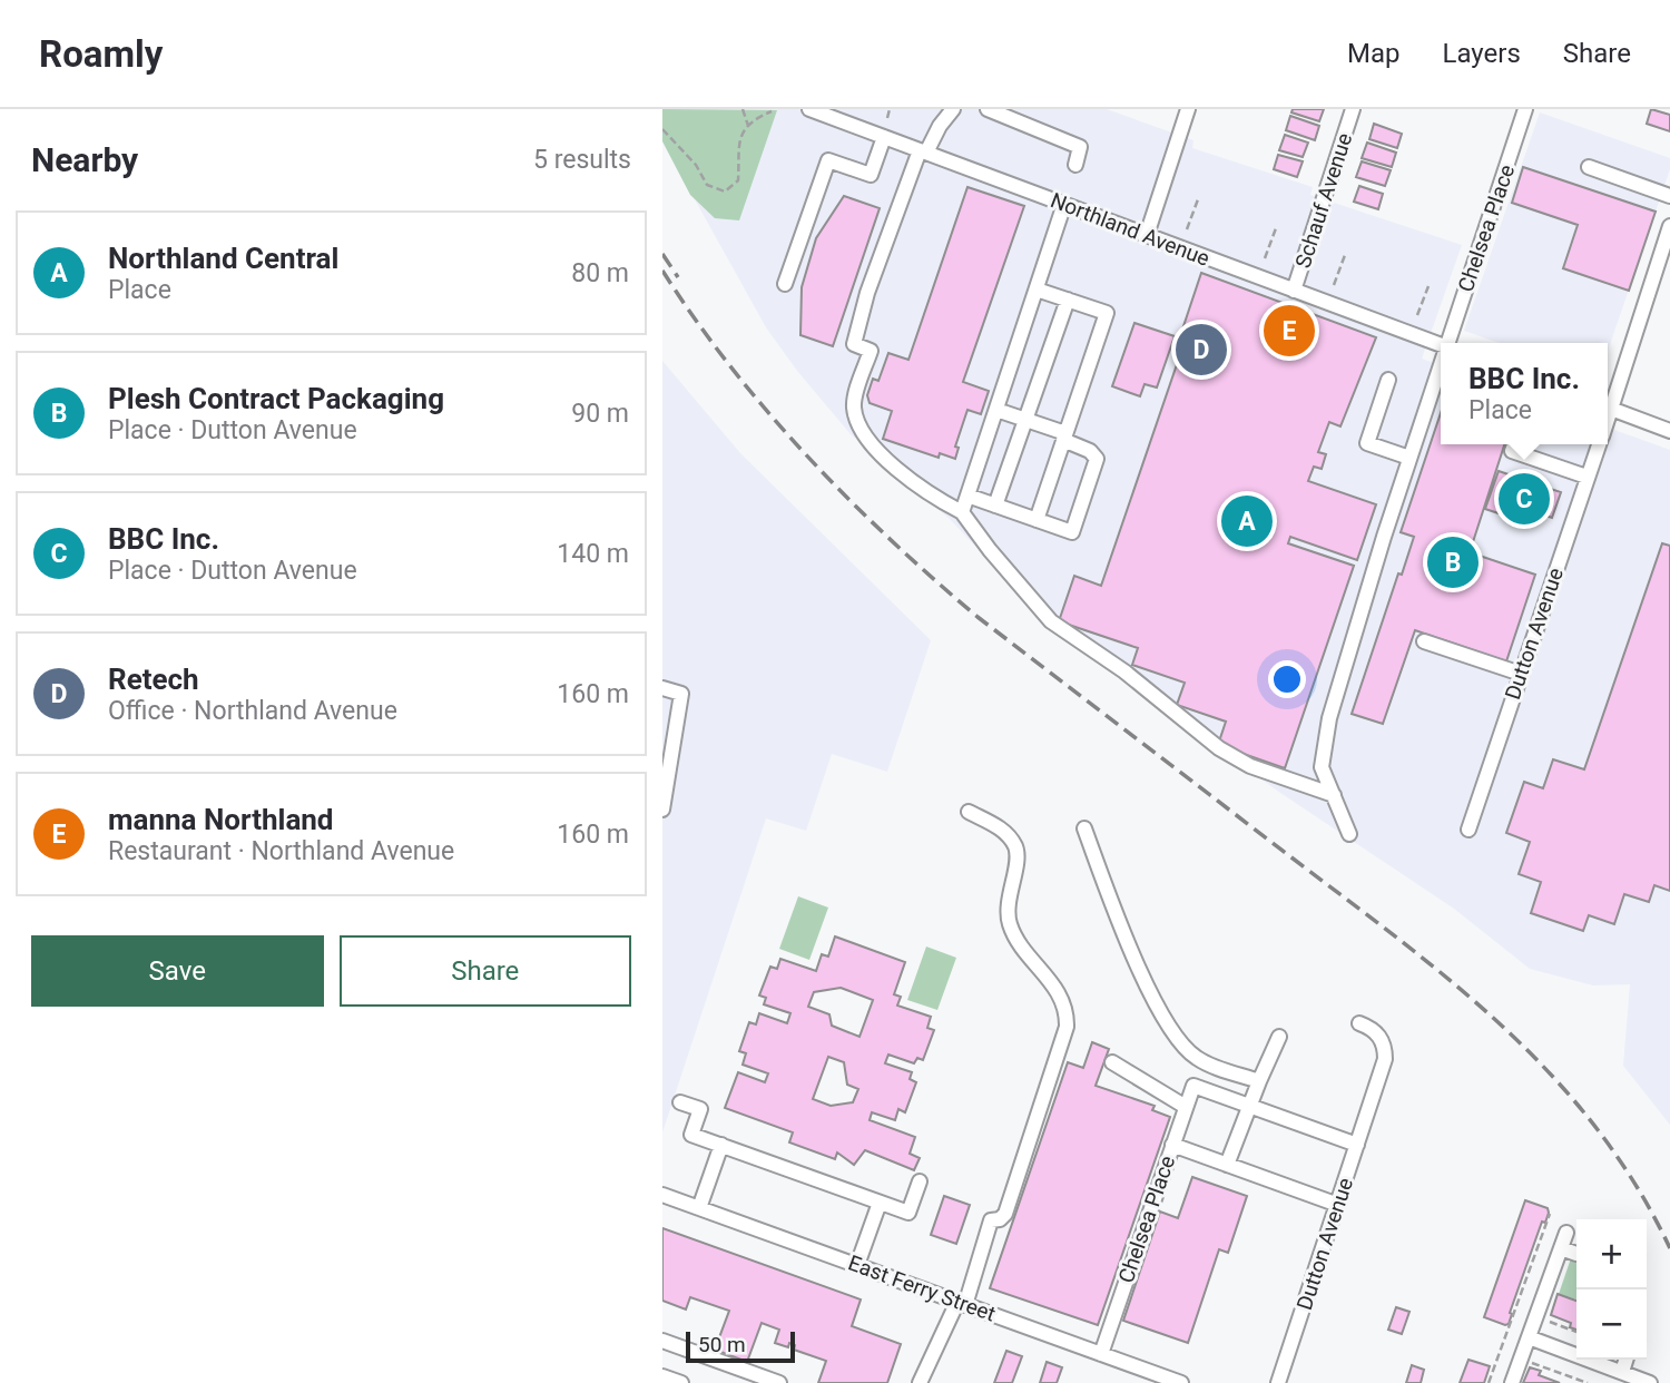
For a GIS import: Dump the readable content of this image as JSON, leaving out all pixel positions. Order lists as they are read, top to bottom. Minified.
{"streets":{"street":["Schauf Avenue","Chelsea Place","Northland Avenue","Dutton Avenue","East Ferry Street"]},"crossings":[["Schauf Avenue","Northland Avenue"],["Chelsea Place","East Ferry Street"]],"scale_bar":"50 m","page":{"header":"Roamly","nav":["Map","Layers","Share"],"heading":["Nearby","5 results"],"list":[{"mark":"A","name":"Northland Central","note":"Place","value":"80 m"},{"mark":"B","name":"Plesh Contract Packaging","note":"Place · Dutton Avenue","value":"90 m"},{"mark":"C","name":"BBC Inc.","note":"Place · Dutton Avenue","value":"140 m"},{"mark":"D","name":"Retech","note":"Office · Northland Avenue","value":"160 m"},{"mark":"E","name":"manna Northland","note":"Restaurant · Northland Avenue","value":"160 m"}],"pins":["E","D","C","A","B"],"popup":["BBC Inc.","Place"],"buttons":["Save","Share"],"map_buttons":["+","−"],"scale":"50 m"}}
